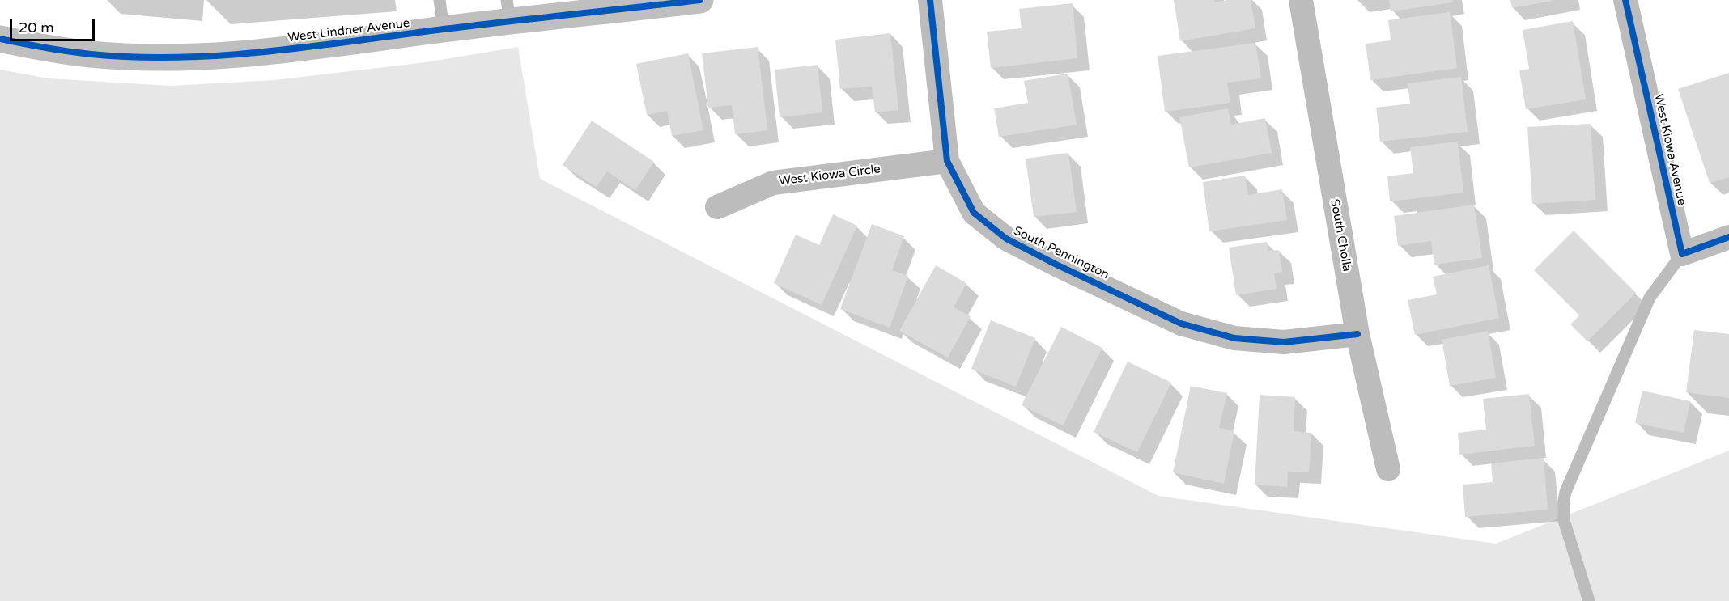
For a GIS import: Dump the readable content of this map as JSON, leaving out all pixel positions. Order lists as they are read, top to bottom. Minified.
{"streets":{"street":["West Lindner Avenue","West Kiowa Avenue","West Kiowa Circle","South Cholla","South Pennington"]},"crossings":[["West Kiowa Circle","South Pennington"],["South Cholla","South Pennington"]],"scale_bar":"20 m"}
